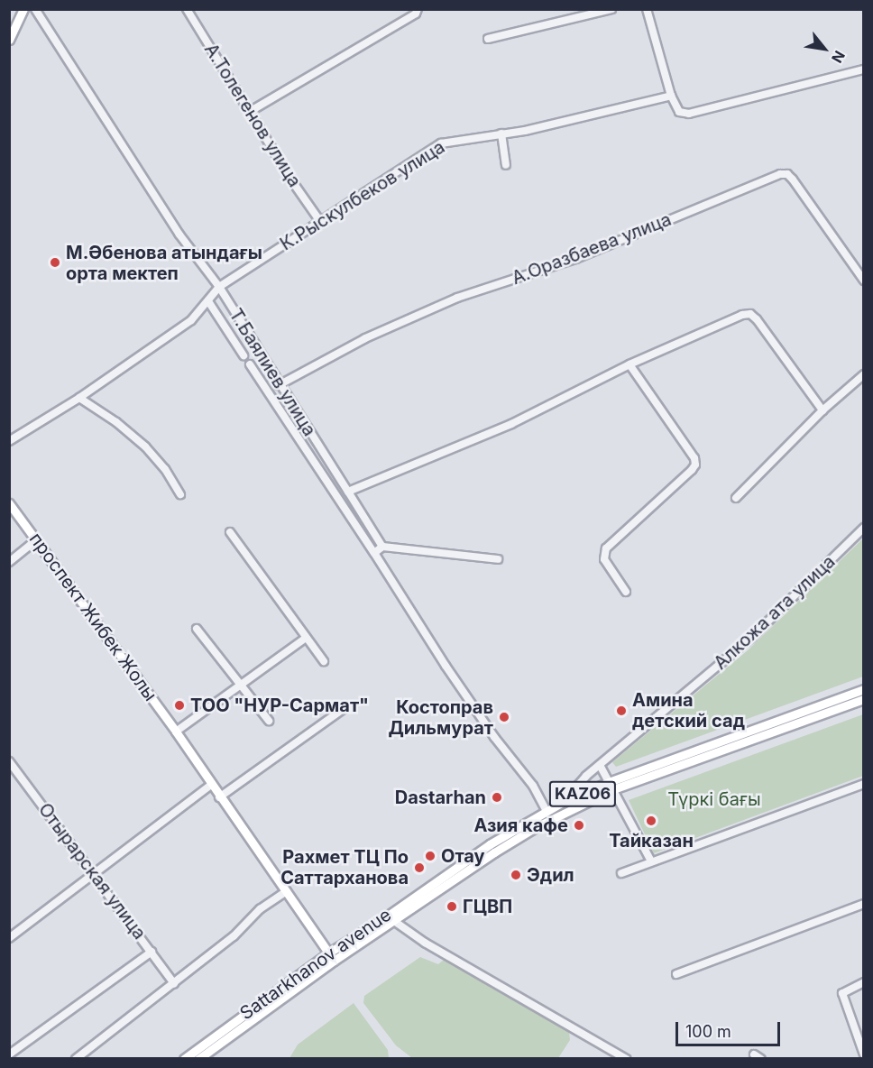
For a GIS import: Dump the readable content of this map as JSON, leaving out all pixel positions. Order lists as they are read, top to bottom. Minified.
{"streets":{"main road":["проспект Жибек Жолы","KАZ06","Sattarkhanov avenue"],"street":["А.Толегенов улица","К.Рыскулбеков улица","А.Оразбаева улица","Т.Баялиев улица","Алкожа ата улица","Отырарская улица"]},"crossings":[["А.Толегенов улица","К.Рыскулбеков улица"],["К.Рыскулбеков улица","Т.Баялиев улица"],["А.Оразбаева улица","Т.Баялиев улица"],["Т.Баялиев улица","Sattarkhanov avenue"],["Алкожа ата улица","Sattarkhanov avenue"],["проспект Жибек Жолы","Sattarkhanov avenue"]],"parks":["Түркі бағы"],"places":["М.Әбенова атындағы орта мектеп","ТОО \"НУР-Сармат\"","Амина детский сад","Костоправ Дильмурат","Dastarhan","Тайказан","Азия кафе","Отау","Рахмет ТЦ По Саттарханова","Эдил","ГЦВП"],"scale_bar":"100 m","north":"bottom right"}
